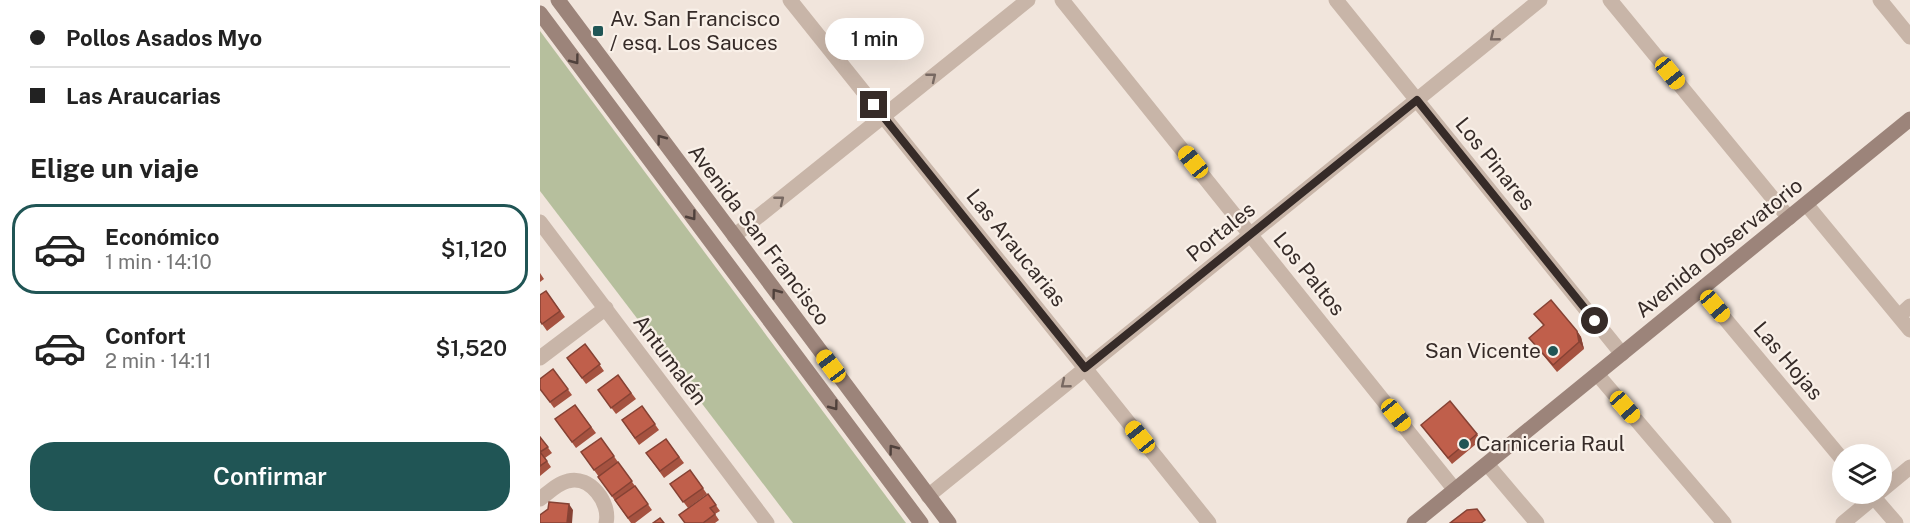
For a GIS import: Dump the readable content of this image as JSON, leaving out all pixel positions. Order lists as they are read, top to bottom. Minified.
{"streets":{"main road":["Avenida San Francisco","Avenida Observatorio"],"street":["Los Pinares","Portales","Las Araucarias","Los Paltos","Antumalén","Las Hojas"]},"crossings":[["Los Pinares","Portales"],["Los Pinares","Avenida Observatorio"],["Portales","Avenida San Francisco"],["Portales","Las Araucarias"],["Portales","Los Paltos"],["Avenida Observatorio","Los Paltos"],["Avenida Observatorio","Las Hojas"]],"one_way":["Portales"],"places":{"transit":["Av. San Francisco / esq. Los Sauces"],"other":["San Vicente","Carniceria Raul"]},"page":{"banner":["Pollos Asados Myo","Las Araucarias"],"bubble":"1 min","heading":"Elige un viaje","list":[{"name":"Económico","note":"1 min · 14:10","value":"$1,120"},{"name":"Confort","note":"2 min · 14:11","value":"$1,520"}],"buttons":"Confirmar"}}
